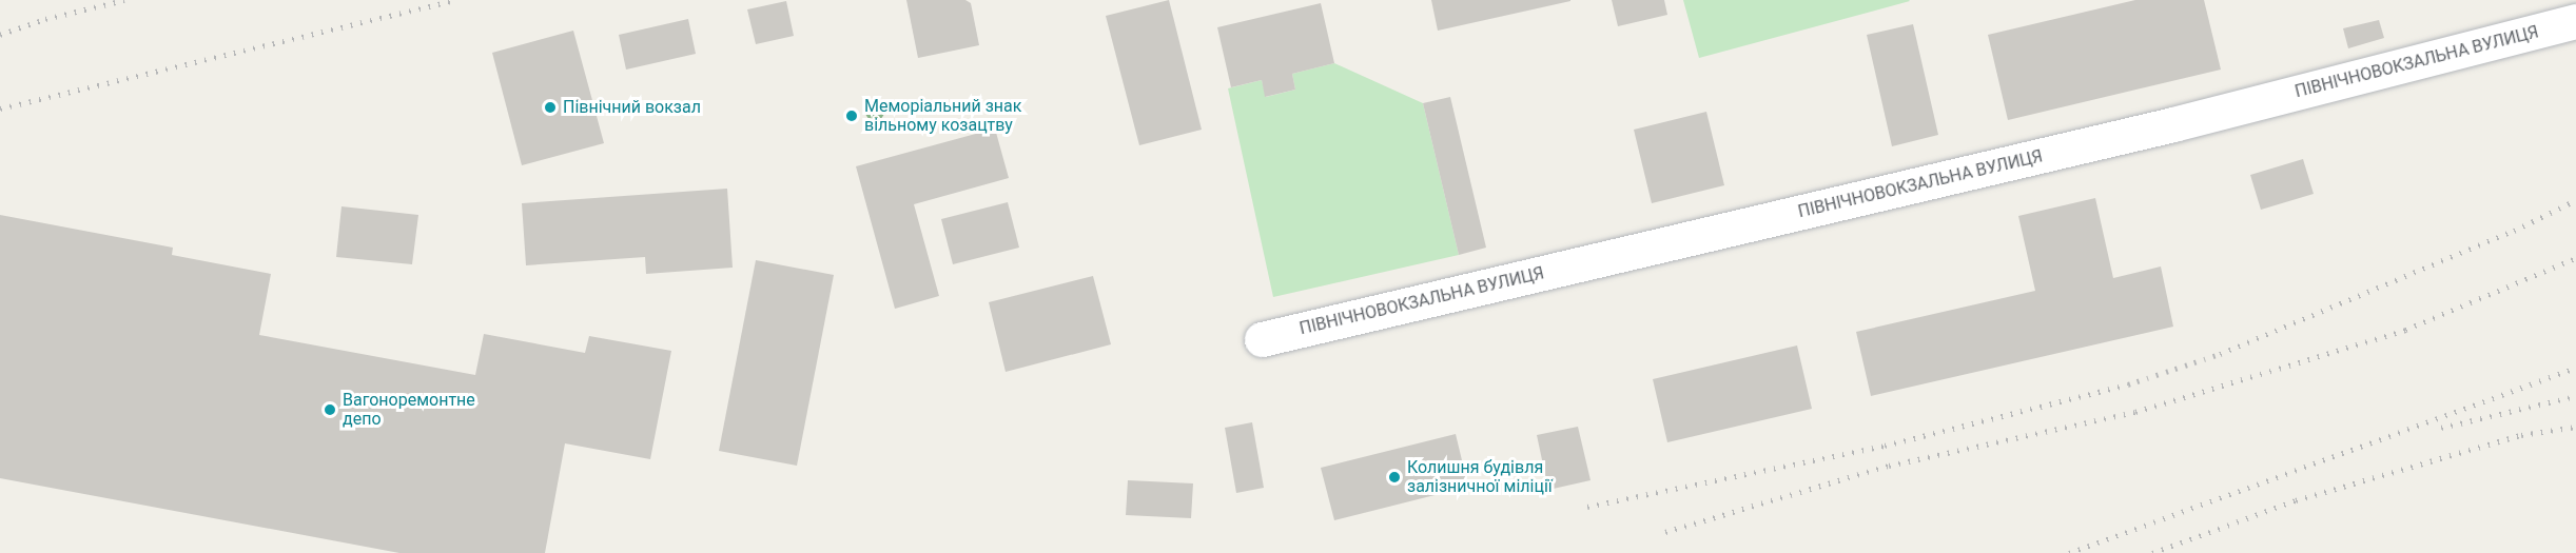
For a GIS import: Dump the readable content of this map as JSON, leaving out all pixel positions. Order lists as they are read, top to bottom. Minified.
{"streets":{"street":["ПІВНІЧНОВОКЗАЛЬНА ВУЛИЦЯ"]},"places":["Північний вокзал","Меморіальний знак вільному козацтву","Вагоноремонтне депо","Колишня будівля залізничної міліції"]}
